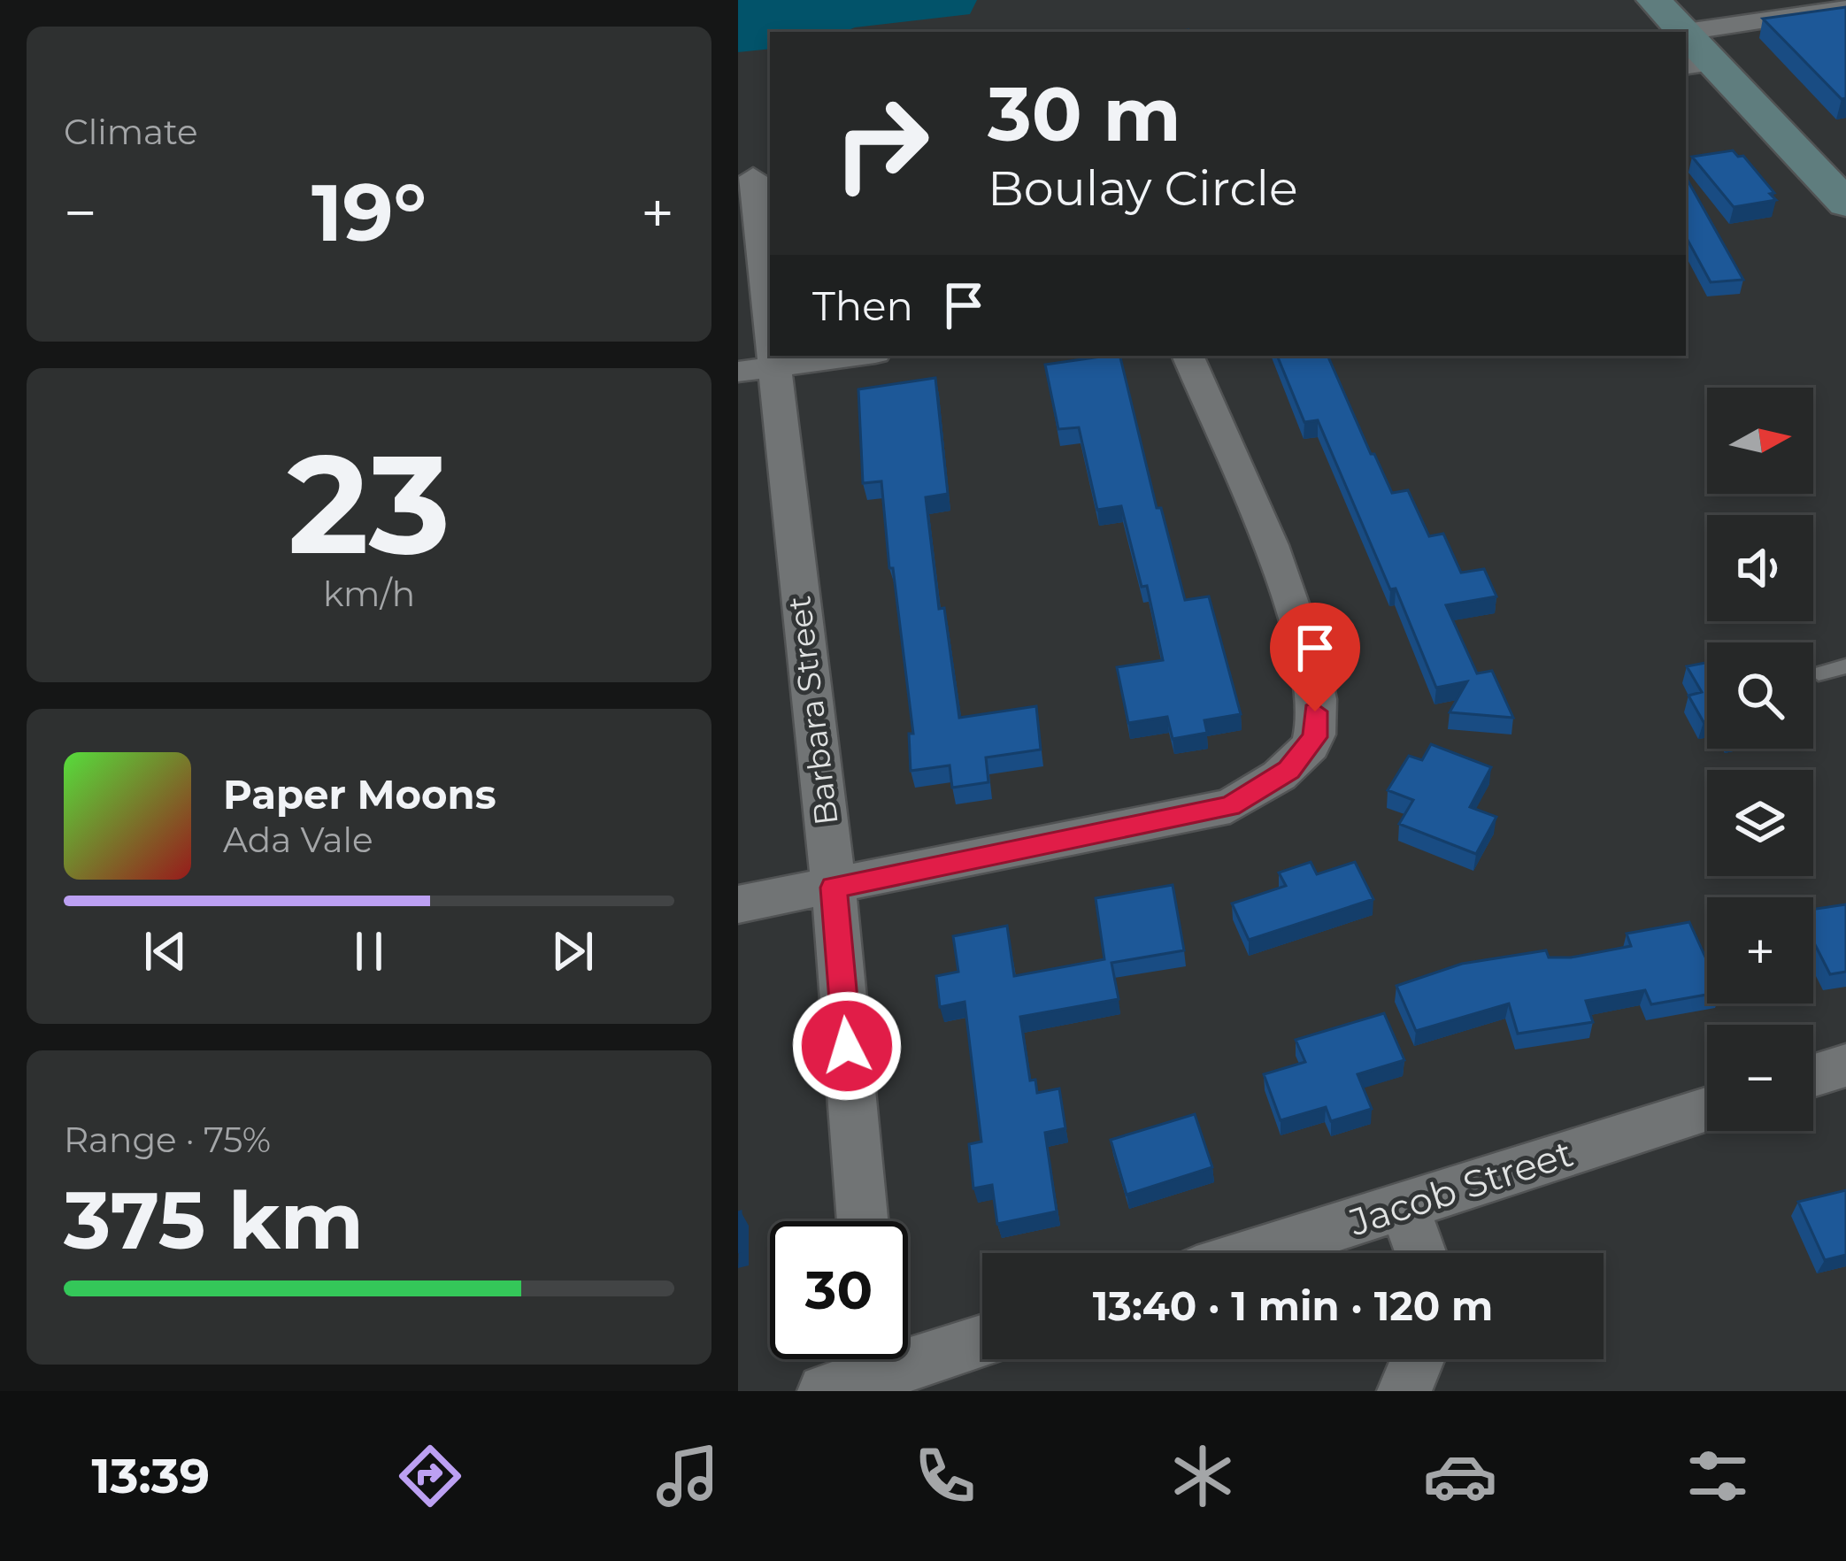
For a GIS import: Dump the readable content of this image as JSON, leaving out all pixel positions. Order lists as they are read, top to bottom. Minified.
{"streets":{"street":["Barbara Street","Jacob Street"]},"north":"right","page":{"tile":["Climate",["23","km/h"],["Range · 75%","375 km"]],"turn":["30 m","Boulay Circle"],"heat":["−","19°","+"],"then":"Then","map_buttons":["+","−"],"song":["Paper Moons","Ada Vale"],"limit":"30","trip":"13:40 · 1 min · 120 m","tabs":"13:39"}}
